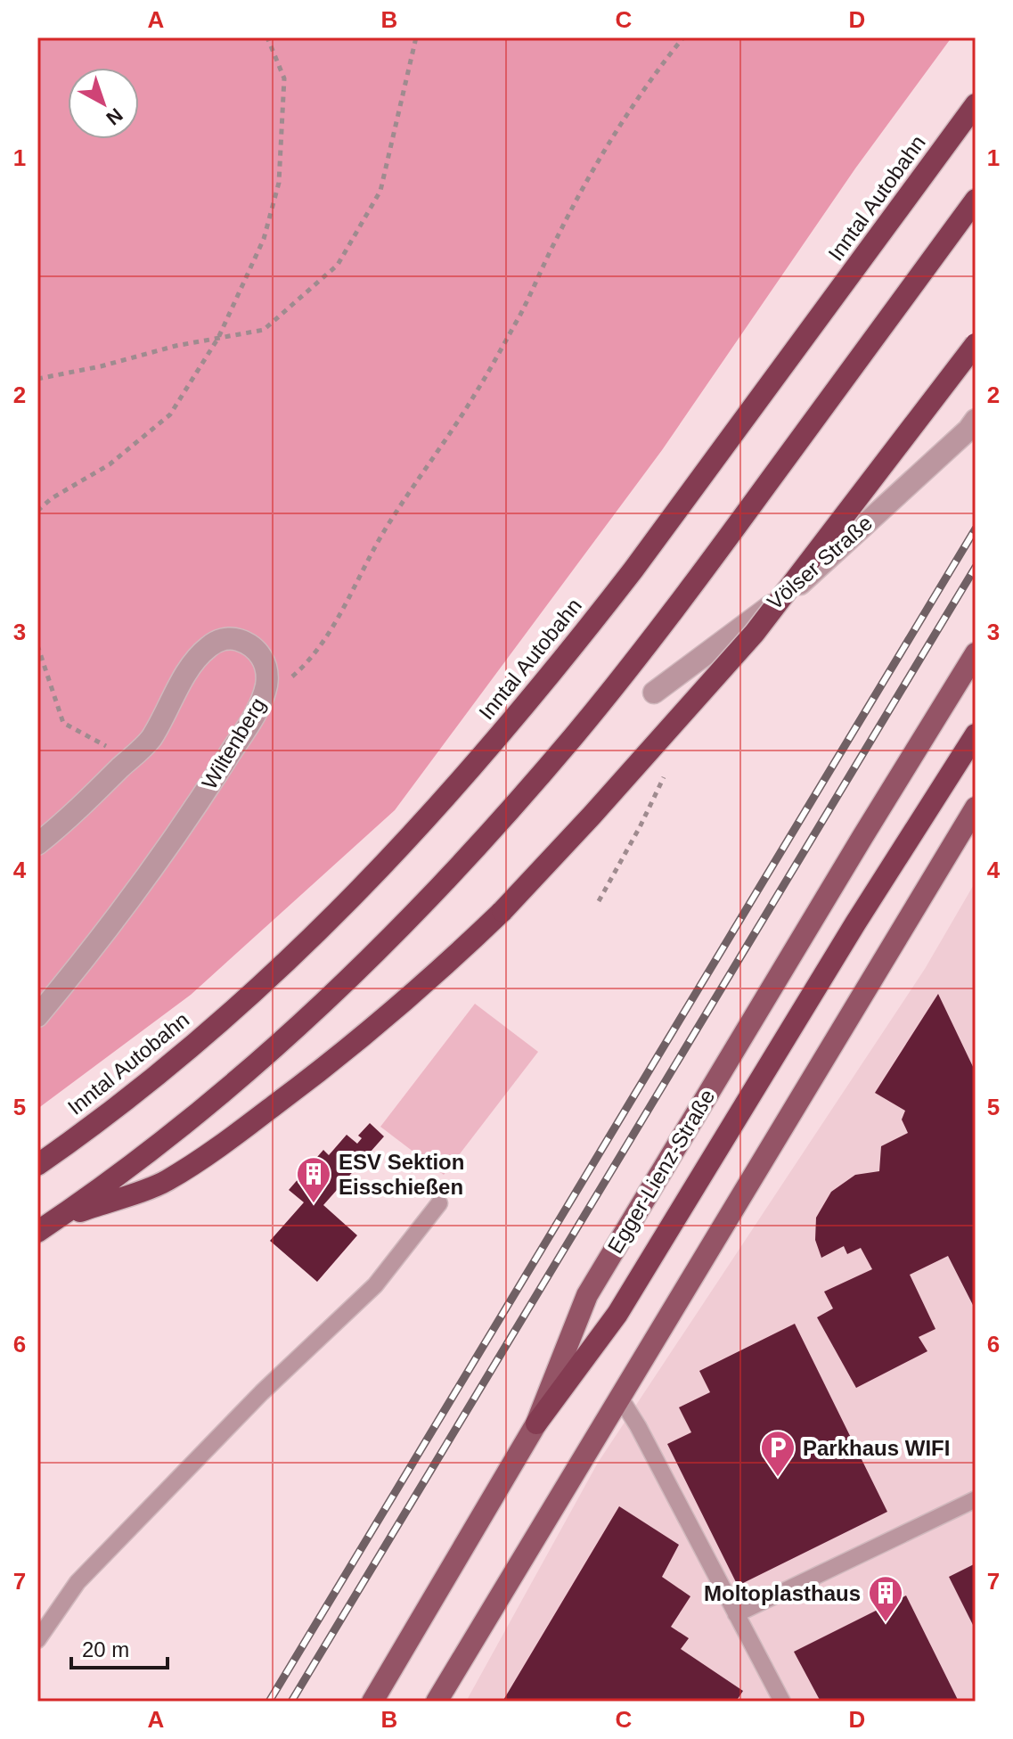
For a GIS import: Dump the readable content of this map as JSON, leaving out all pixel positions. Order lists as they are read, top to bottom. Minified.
{"streets":{"highway":["Inntal Autobahn"],"main road":["Egger-Lienz-Straße"],"street":["Völser Straße","Wiltenberg"]},"places":{"building":["ESV Sektion Eisschießen","Moltoplasthaus"],"parking":["Parkhaus WIFI"]},"scale_bar":"20 m","north":"bottom right","grid":{"columns":["A","B","C","D"],"rows":["1","2","3","4","5","6","7"]}}
